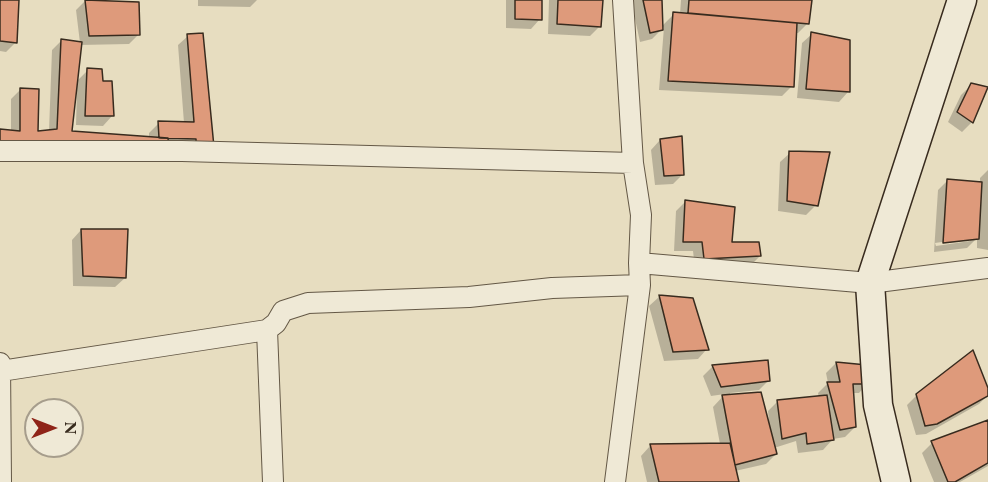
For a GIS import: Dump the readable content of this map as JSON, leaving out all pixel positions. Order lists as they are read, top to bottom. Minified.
{"north":"right"}
